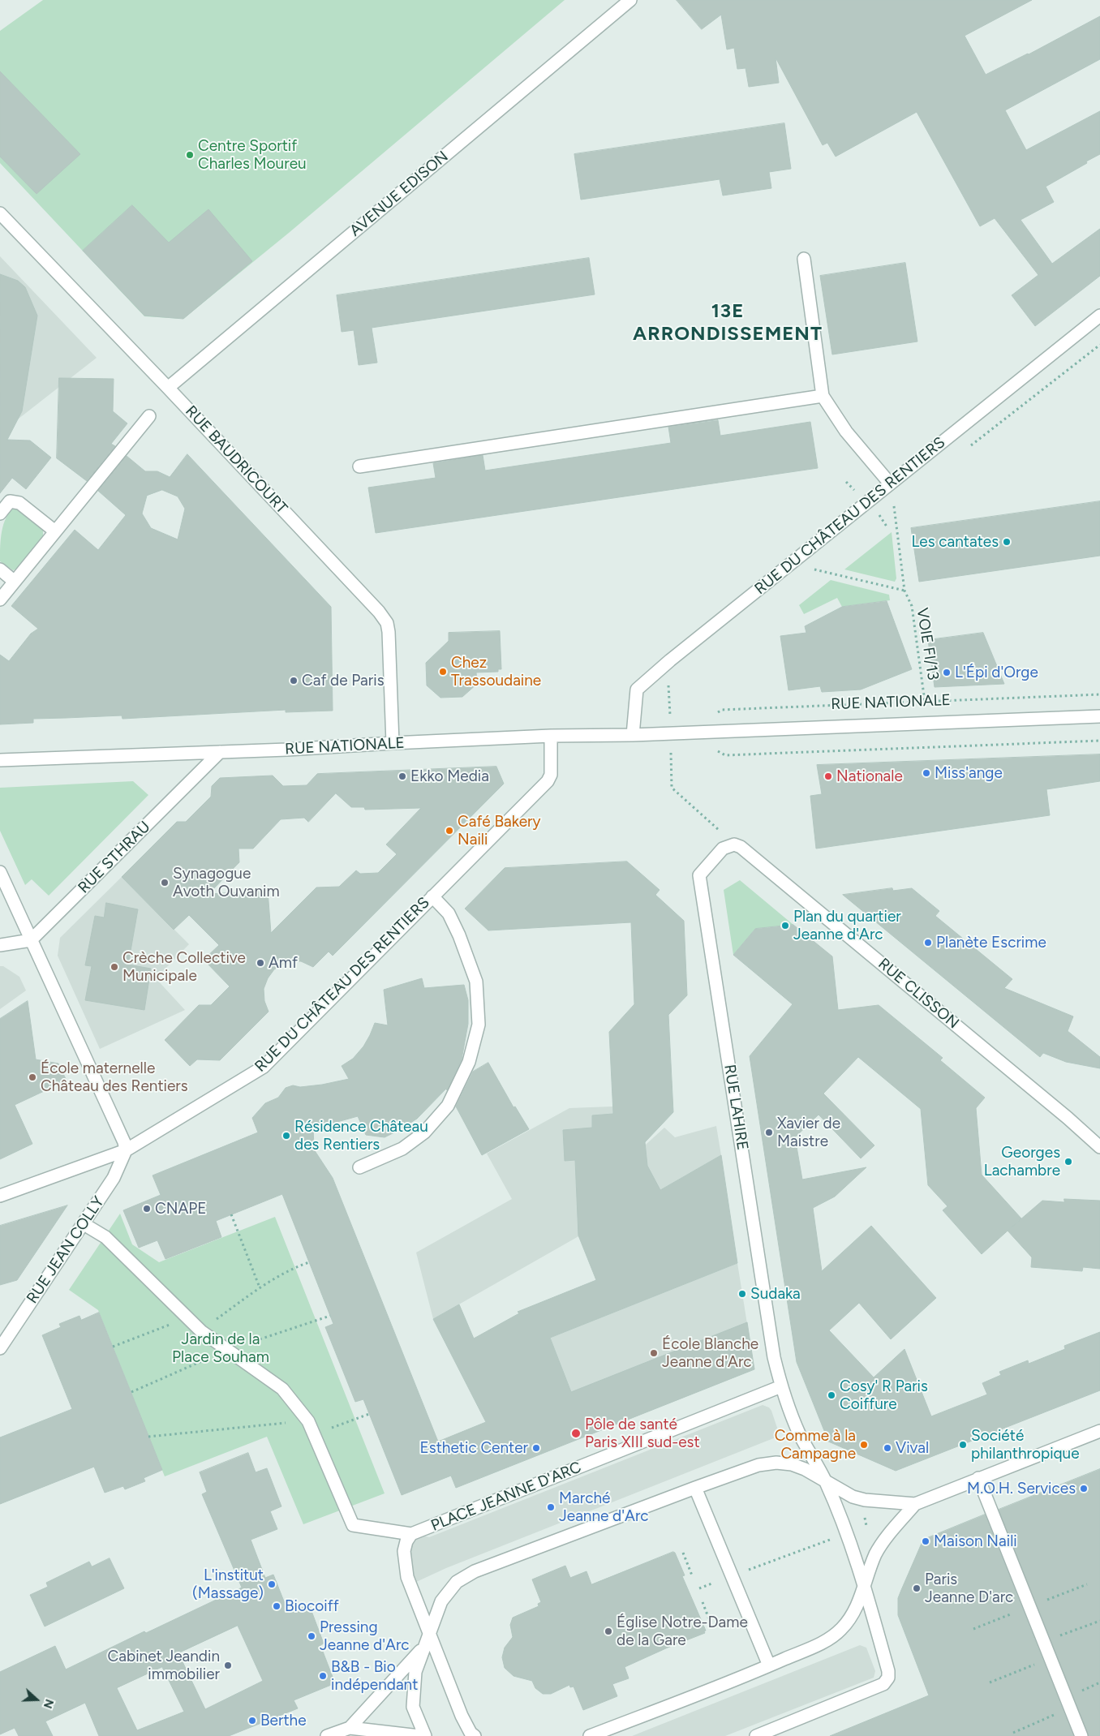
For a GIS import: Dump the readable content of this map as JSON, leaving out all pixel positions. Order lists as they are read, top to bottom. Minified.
{"streets":{"street":["AVENUE EDISON","RUE BAUDRICOURT","RUE DU CHÂTEAU DES RENTIERS","RUE NATIONALE","RUE STHRAU","RUE CLISSON","RUE LAHIRE","RUE JEAN COLLY","PLACE JEANNE D'ARC"],"path":["VOIE FI/13"]},"crossings":[["AVENUE EDISON","RUE BAUDRICOURT"],["RUE BAUDRICOURT","RUE NATIONALE"],["RUE DU CHÂTEAU DES RENTIERS","RUE NATIONALE"],["RUE DU CHÂTEAU DES RENTIERS","RUE JEAN COLLY"],["VOIE FI/13","RUE NATIONALE"],["RUE NATIONALE","RUE STHRAU"],["RUE CLISSON","RUE LAHIRE"],["RUE LAHIRE","PLACE JEANNE D'ARC"]],"districts":["13E ARRONDISSEMENT"],"parks":["Jardin de la Place Souham"],"places":["Centre Sportif Charles Moureu","Les cantates","Chez Trassoudaine","L'Épi d'Orge","Caf de Paris","Miss'ange","Ekko Media","Nationale","Café Bakery Naili","Synagogue Avoth Ouvanim","Plan du quartier Jeanne d'Arc","Planète Escrime","Amf","Crèche Collective Municipale","École maternelle Château des Rentiers","Xavier de Maistre","Résidence Château des Rentiers","Georges Lachambre","CNAPE","Sudaka","École Blanche Jeanne d'Arc","Cosy' R Paris Coiffure","Pôle de santé Paris XIII sud-est","Comme à la Campagne","Société philanthropique","Esthetic Center","Vival","M.O.H. Services","Marché Jeanne d'Arc","Maison Naili","L'institut (Massage)","Paris Jeanne D'arc","Biocoiff","Église Notre-Dame de la Gare","Pressing Jeanne d'Arc","Cabinet Jeandin immobilier","B&B - Bio indépendant","Berthe"],"north":"right"}
